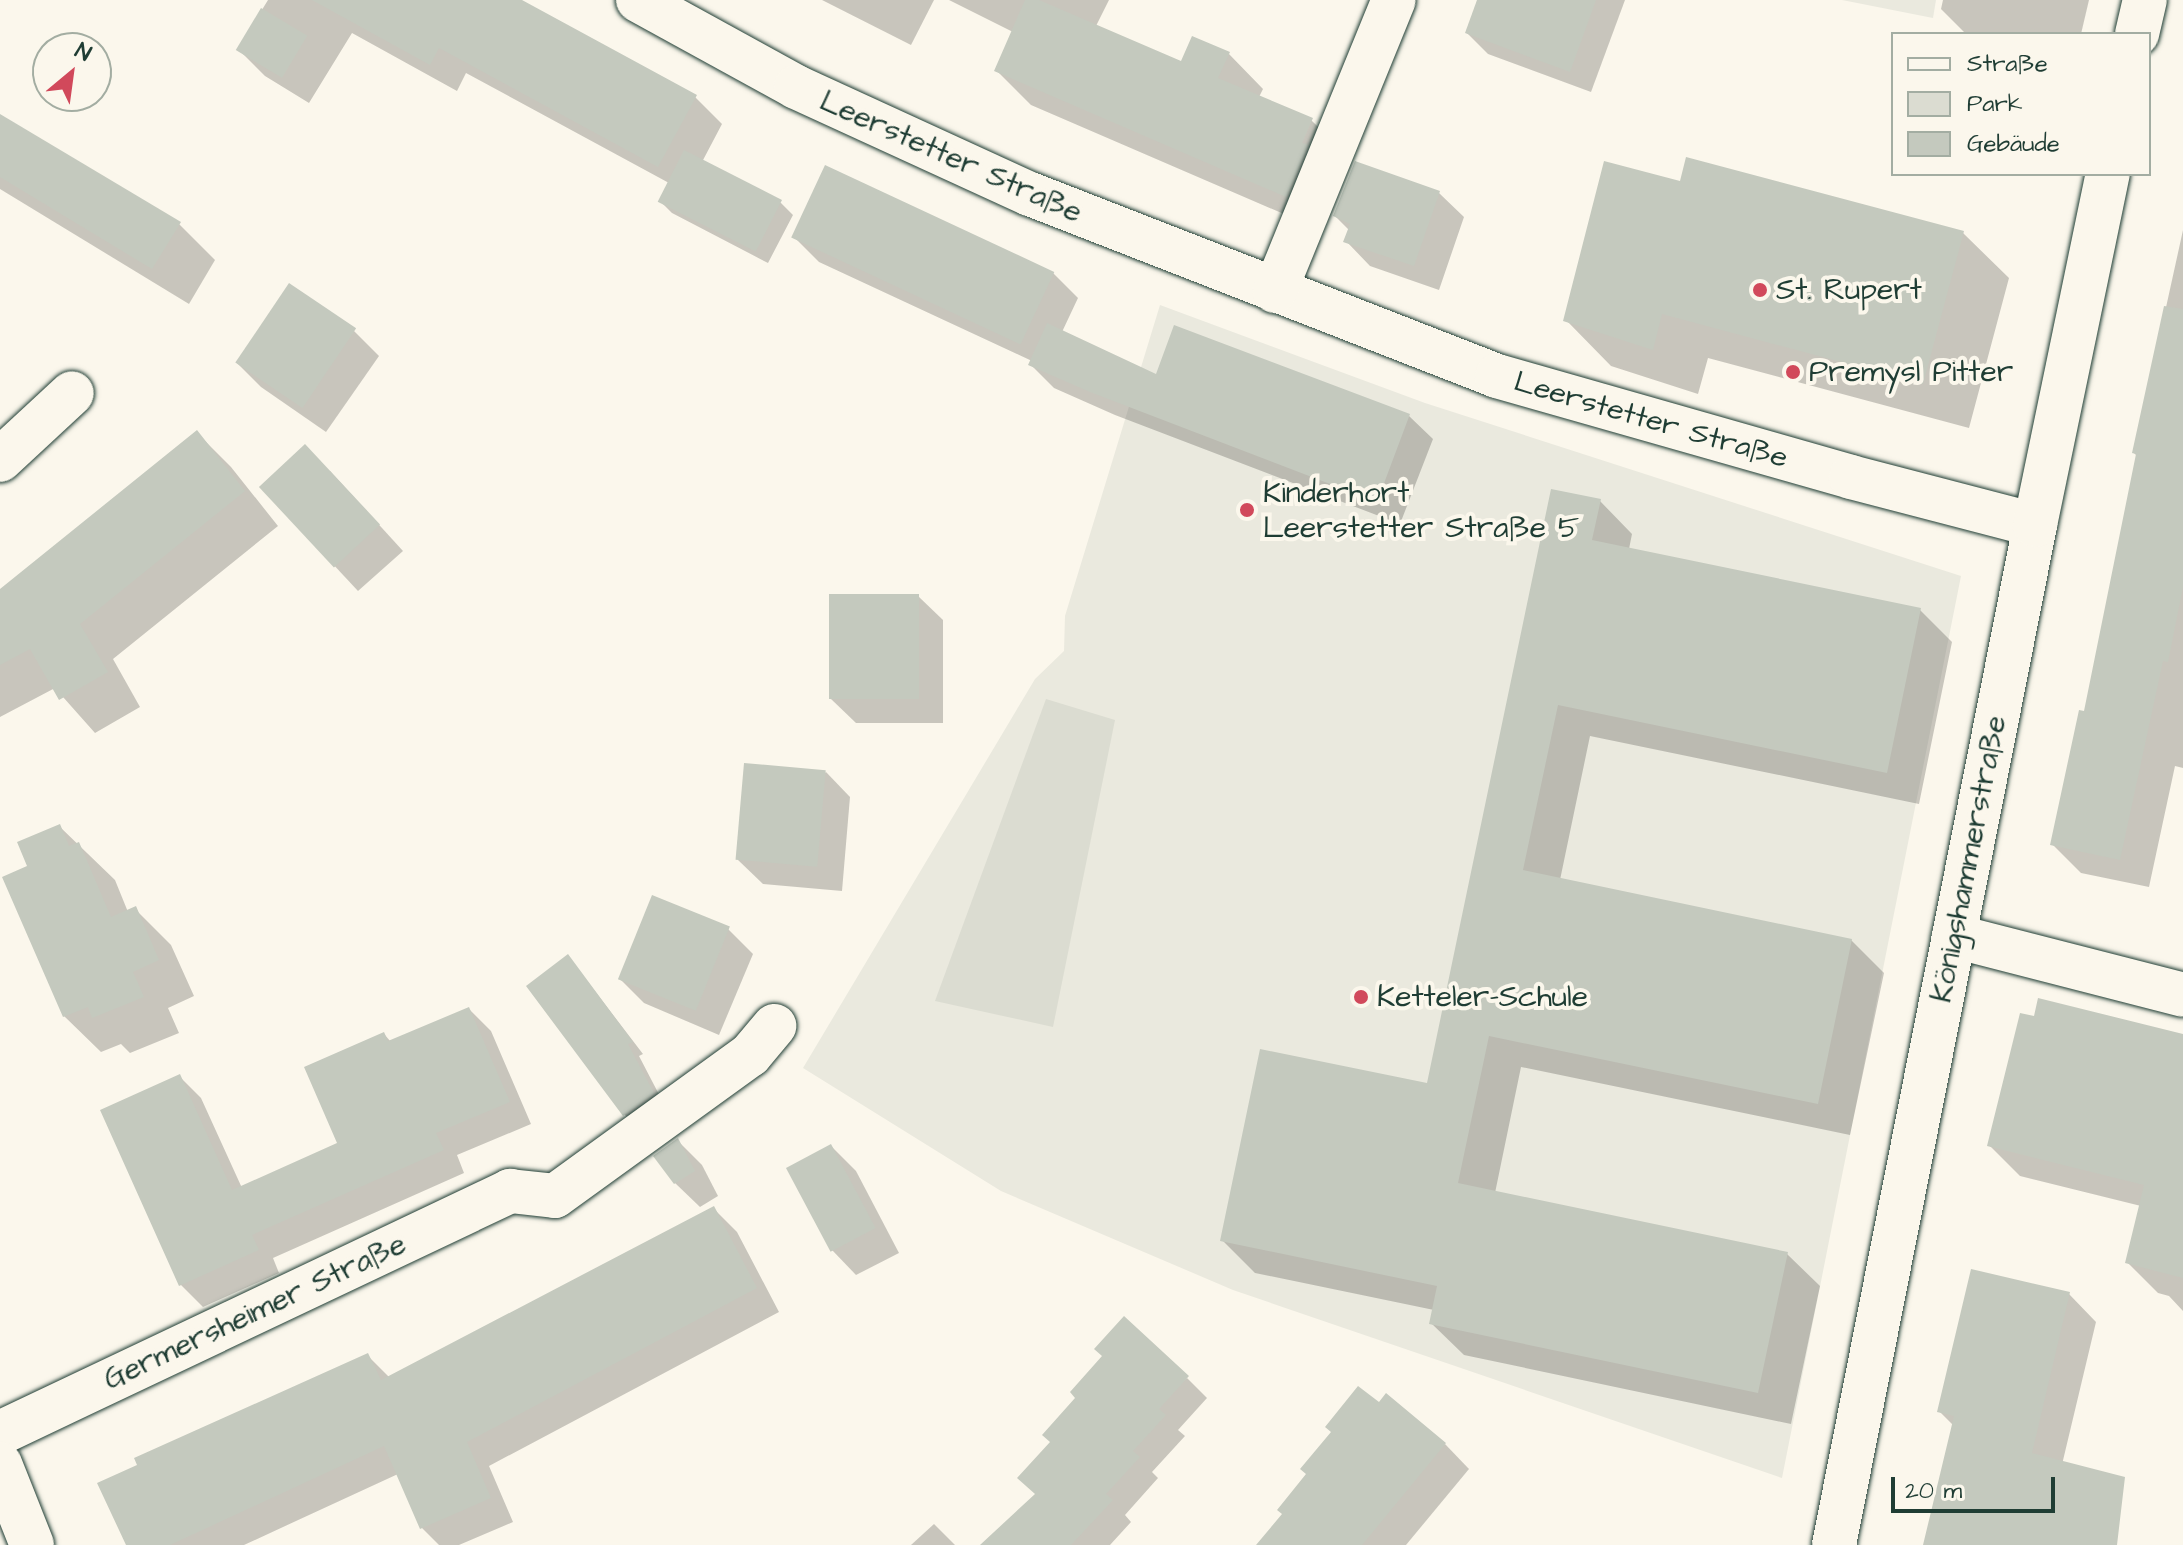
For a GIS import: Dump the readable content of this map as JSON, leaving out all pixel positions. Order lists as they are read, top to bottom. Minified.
{"streets":{"street":["Leerstetter Straße","Königshammerstraße","Germersheimer Straße"]},"crossings":[["Leerstetter Straße","Königshammerstraße"]],"places":["St. Rupert","Premysl Pitter","Kinderhort Leerstetter Straße 5","Ketteler-Schule"],"legend":["Straße","Park","Gebäude"],"scale_bar":"20 m","north":"top right"}
